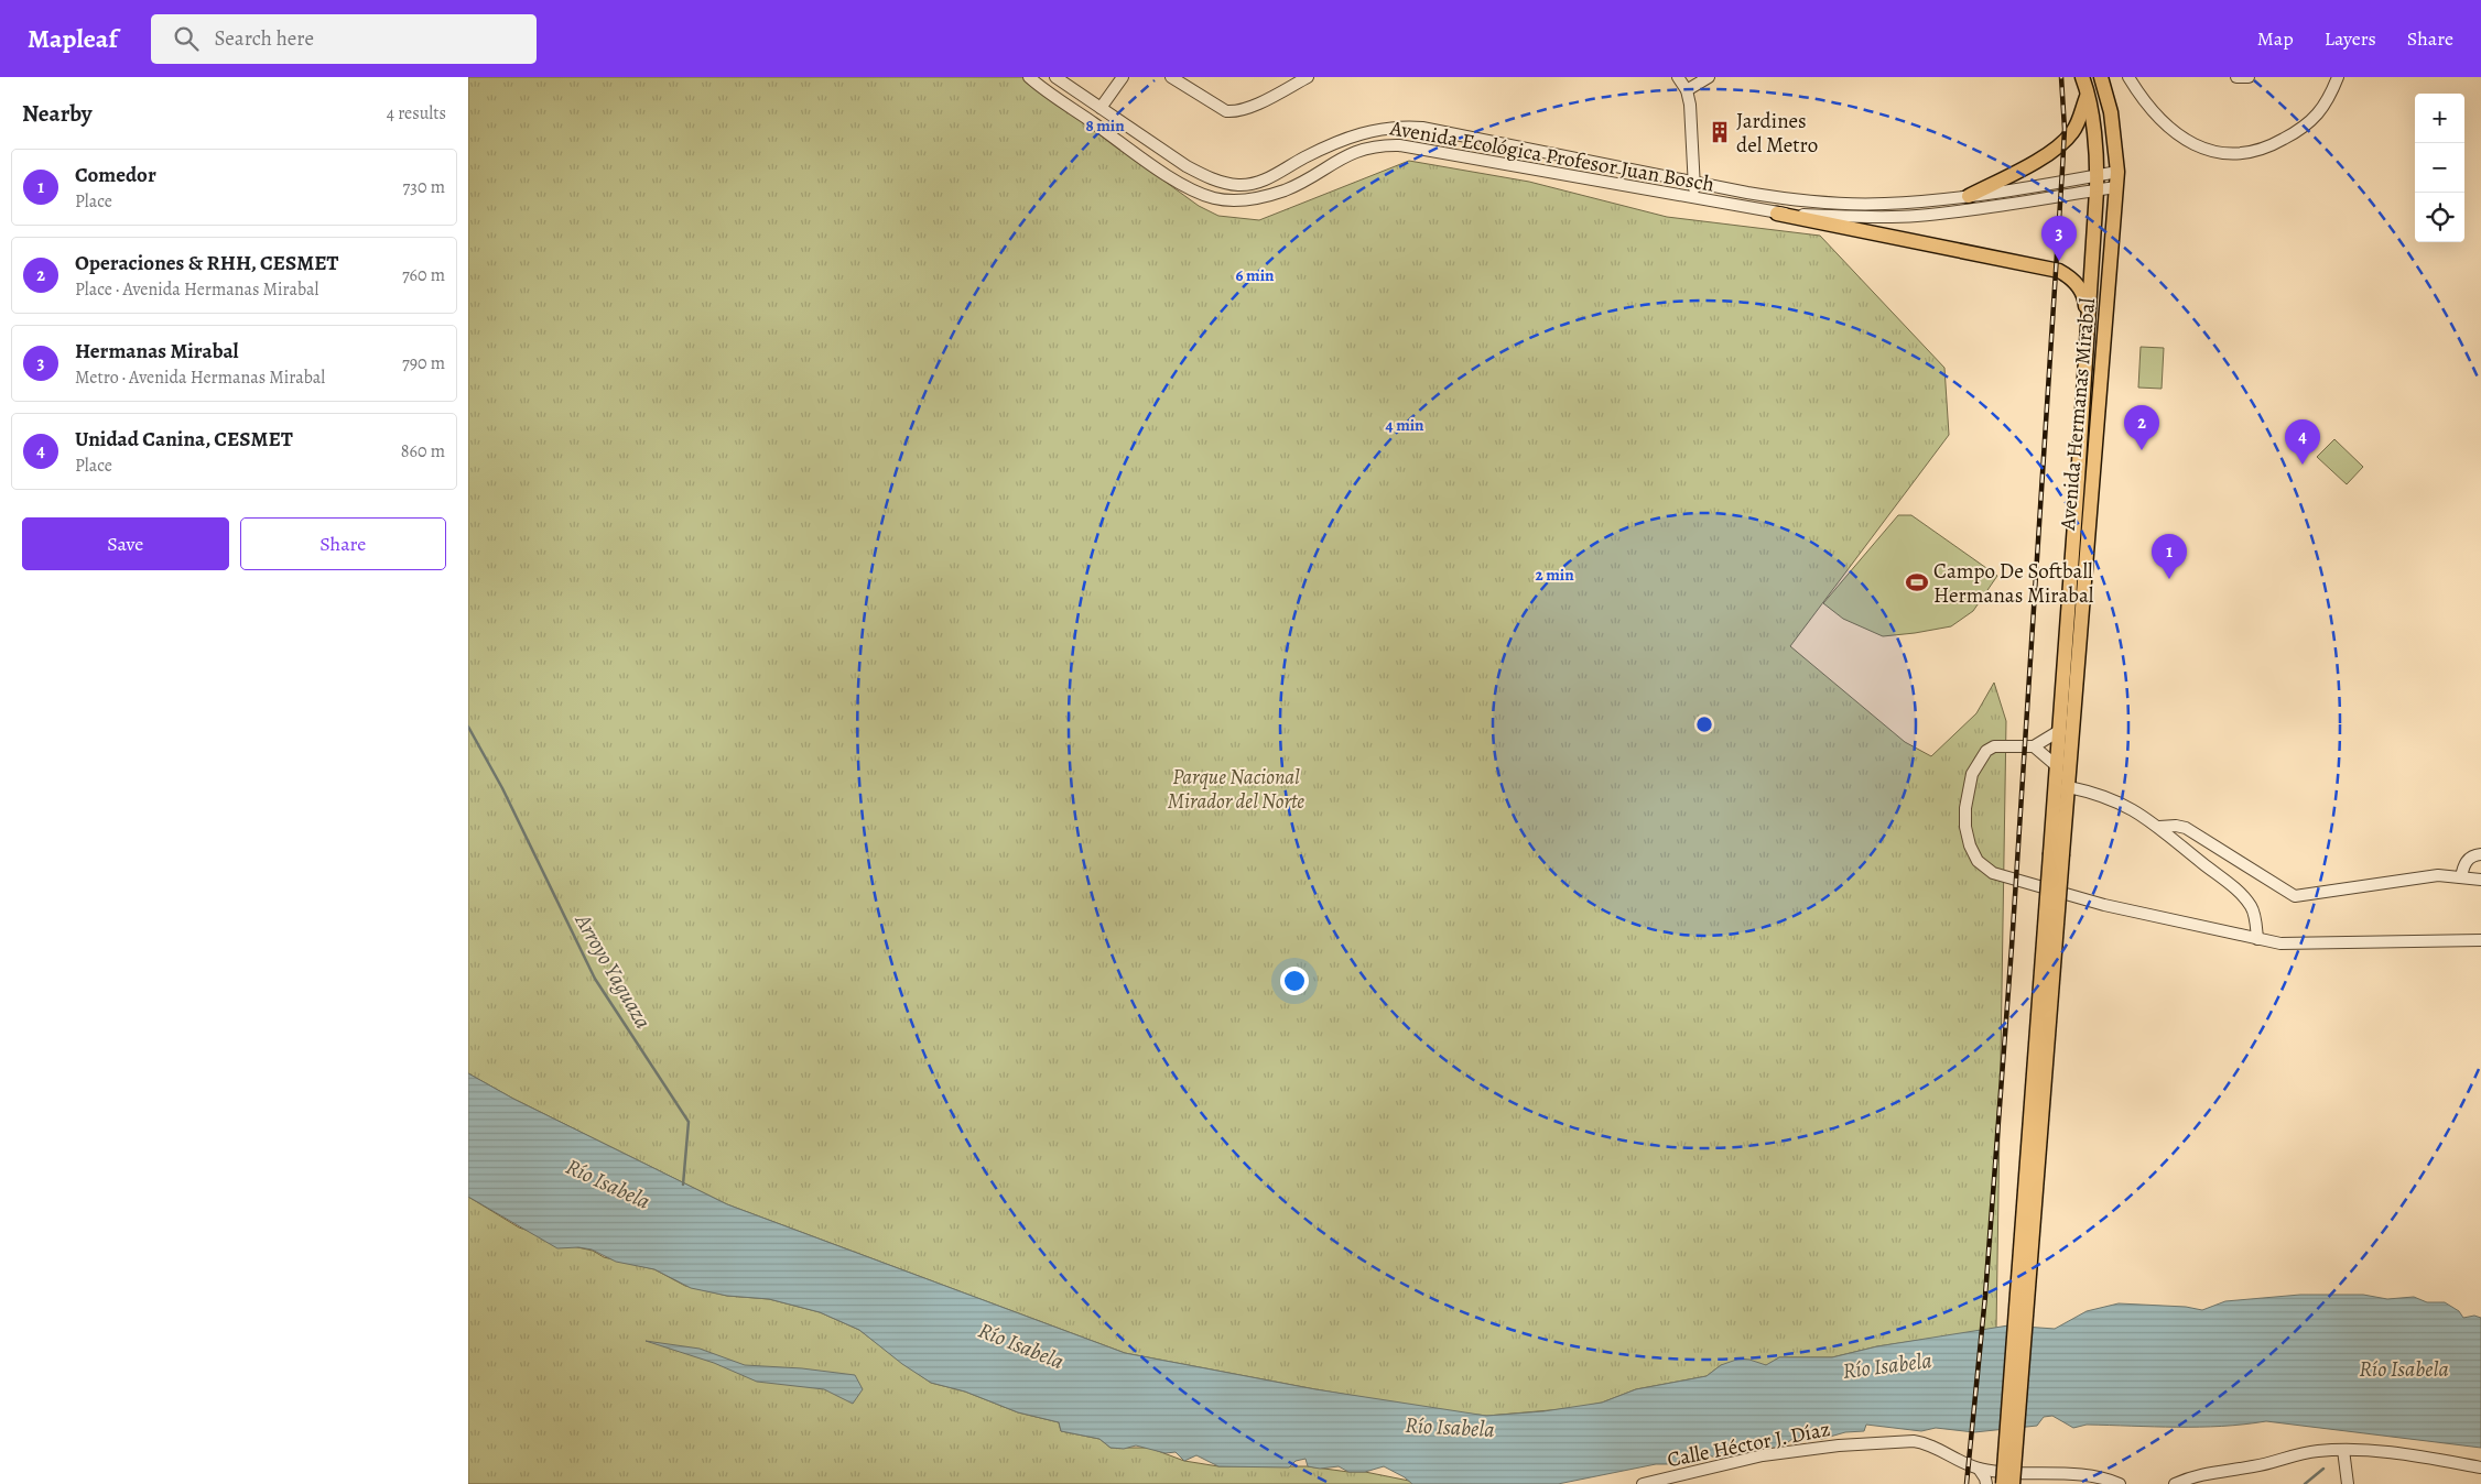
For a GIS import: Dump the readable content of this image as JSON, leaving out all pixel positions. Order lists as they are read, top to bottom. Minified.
{"streets":{"main road":["Avenida Hermanas Mirabal"],"street":["Avenida Ecológica Profesor Juan Bosch","Calle Héctor J. Díaz"]},"crossings":[["Avenida Ecológica Profesor Juan Bosch","Avenida Hermanas Mirabal"]],"water":["Arroyo Yaguaza","Río Isabela"],"parks":["Parque Nacional Mirador del Norte"],"places":{"building":["Jardines del Metro"],"sports":["Campo De Softball Hermanas Mirabal"]},"page":{"header":"Mapleaf","search":"Search here","nav":["Map","Layers","Share"],"heading":["Nearby","4 results"],"map_buttons":["+","−"],"list":[{"mark":"1","name":"Comedor","note":"Place","value":"730 m"},{"mark":"2","name":"Operaciones & RHH, CESMET","note":"Place · Avenida Hermanas Mirabal","value":"760 m"},{"mark":"3","name":"Hermanas Mirabal","note":"Metro · Avenida Hermanas Mirabal","value":"790 m"},{"mark":"4","name":"Unidad Canina, CESMET","note":"Place","value":"860 m"}],"pins":["3","2","4","1"],"buttons":["Save","Share"]},"rings":["8 min","6 min","4 min","2 min"]}
